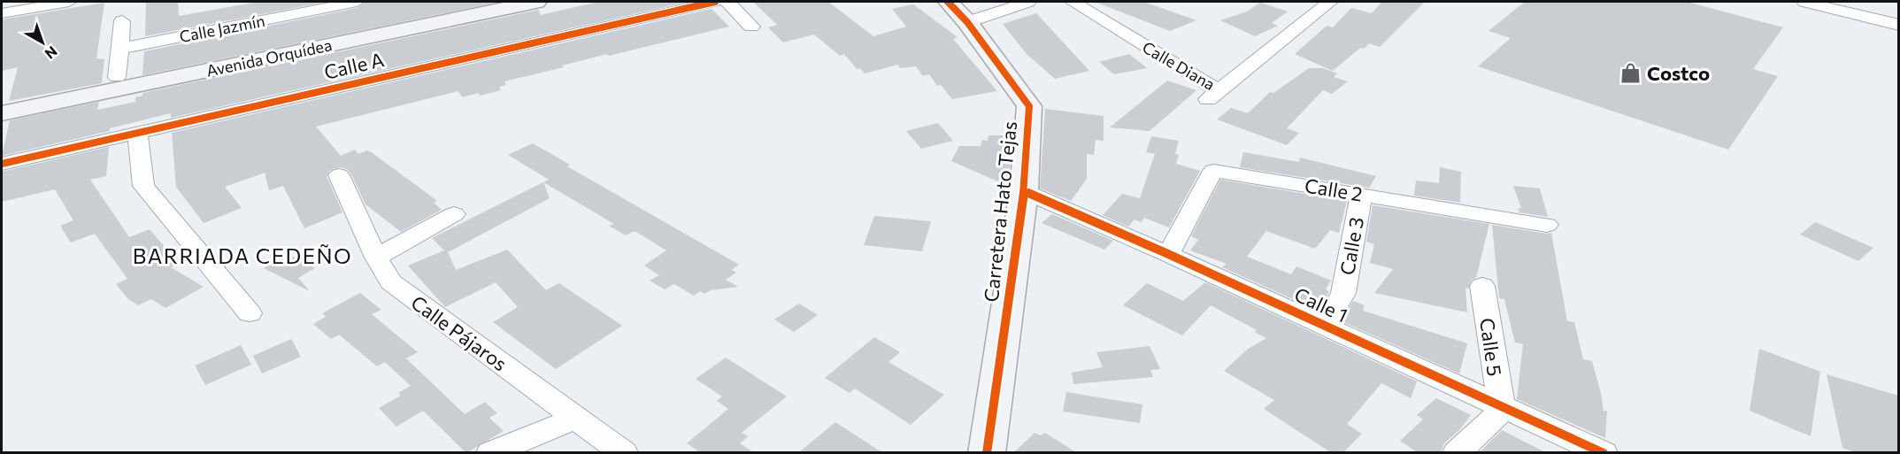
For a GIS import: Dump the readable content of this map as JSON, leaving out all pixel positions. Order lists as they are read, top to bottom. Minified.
{"streets":{"street":["Calle Jazmín","Avenida Orquídea","Calle A","Calle Diana","Calle 2","Carretera Hato Tejas","Calle 3","Calle 1","Calle Pájaros","Calle 5"]},"crossings":[["Calle 2","Calle 3"],["Calle 2","Calle 1"],["Carretera Hato Tejas","Calle 1"],["Calle 3","Calle 1"],["Calle 1","Calle 5"]],"districts":["BARRIADA CEDEÑO"],"places":{"shop":["Costco"]},"north":"bottom right"}
